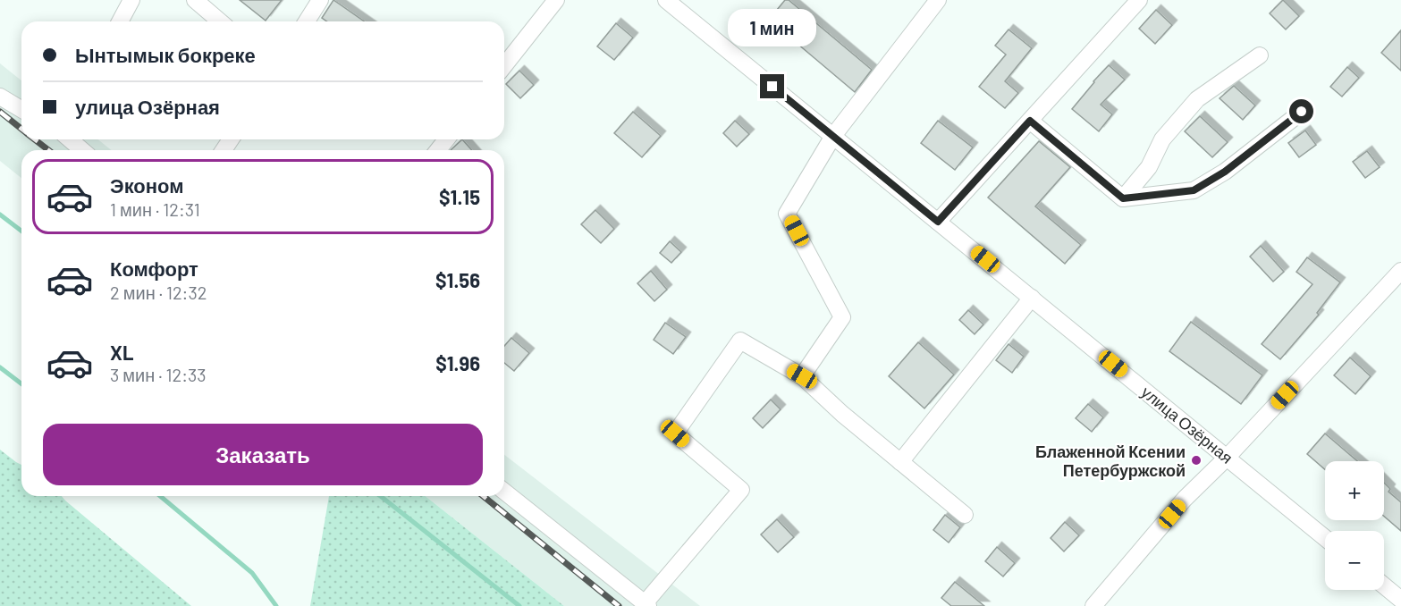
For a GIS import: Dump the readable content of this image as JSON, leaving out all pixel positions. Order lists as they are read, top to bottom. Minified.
{"streets":{"street":["улица Озёрная"]},"places":["Блаженной Ксении Петербуржской"],"page":{"bubble":"1 мин","banner":["Ынтымык бокреке","улица Озёрная"],"list":[{"name":"Эконом","note":"1 мин · 12:31","value":"$1.15"},{"name":"Комфорт","note":"2 мин · 12:32","value":"$1.56"},{"name":"XL","note":"3 мин · 12:33","value":"$1.96"}],"buttons":"Заказать","map_buttons":["+","−"]}}
